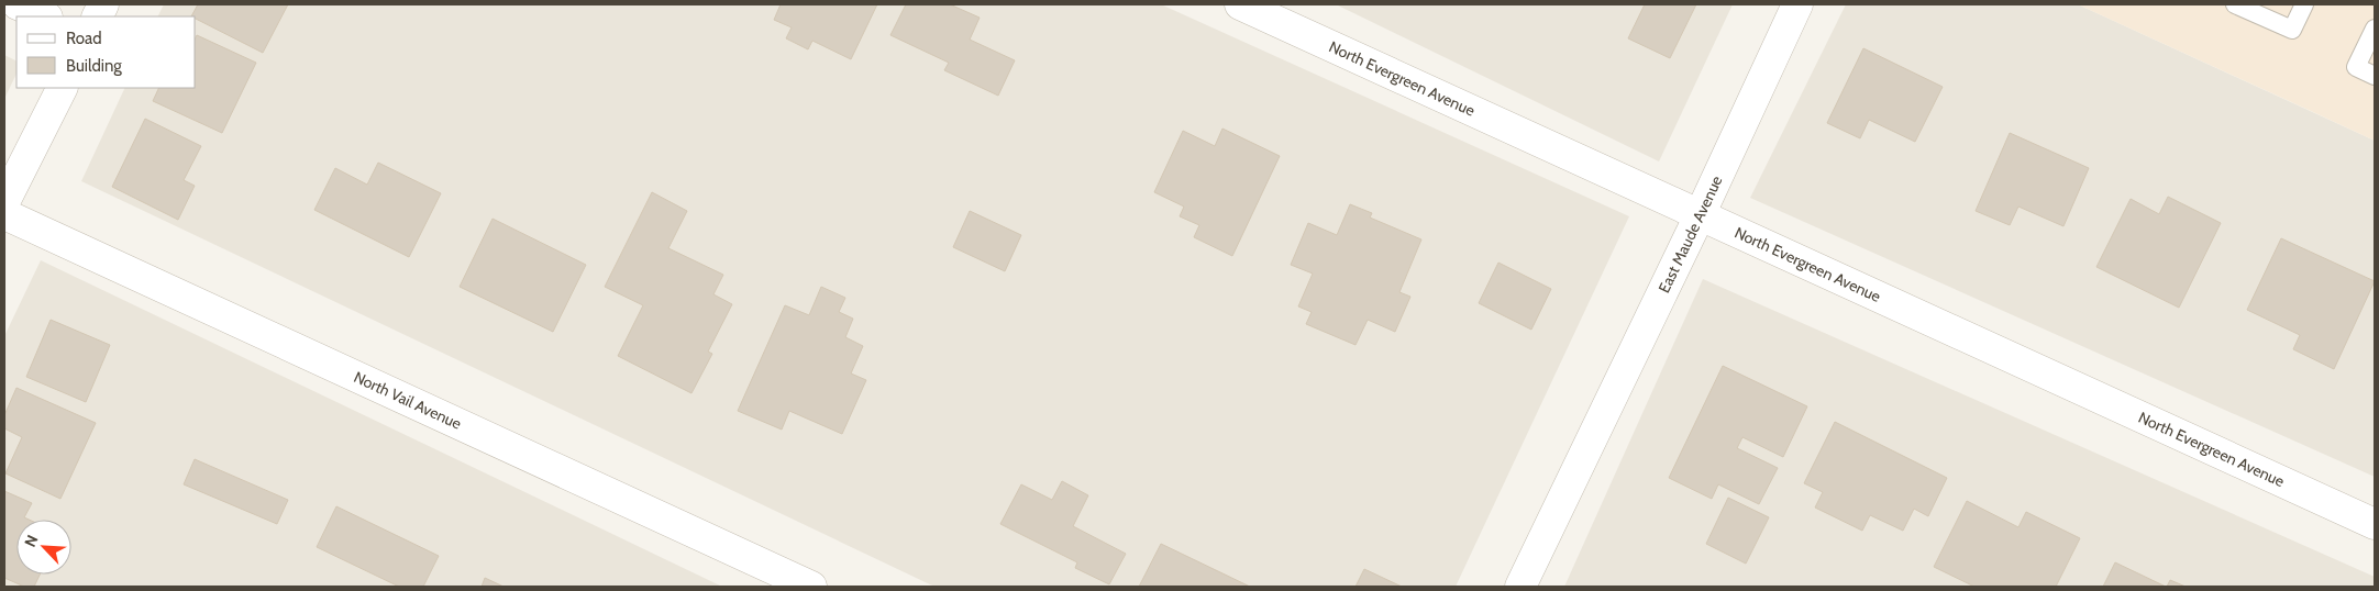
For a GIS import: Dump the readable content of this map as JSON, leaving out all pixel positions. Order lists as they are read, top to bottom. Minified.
{"streets":{"street":["North Evergreen Avenue","East Maude Avenue","North Vail Avenue"]},"crossings":[["North Evergreen Avenue","East Maude Avenue"]],"legend":["Road","Building"],"north":"top left"}
